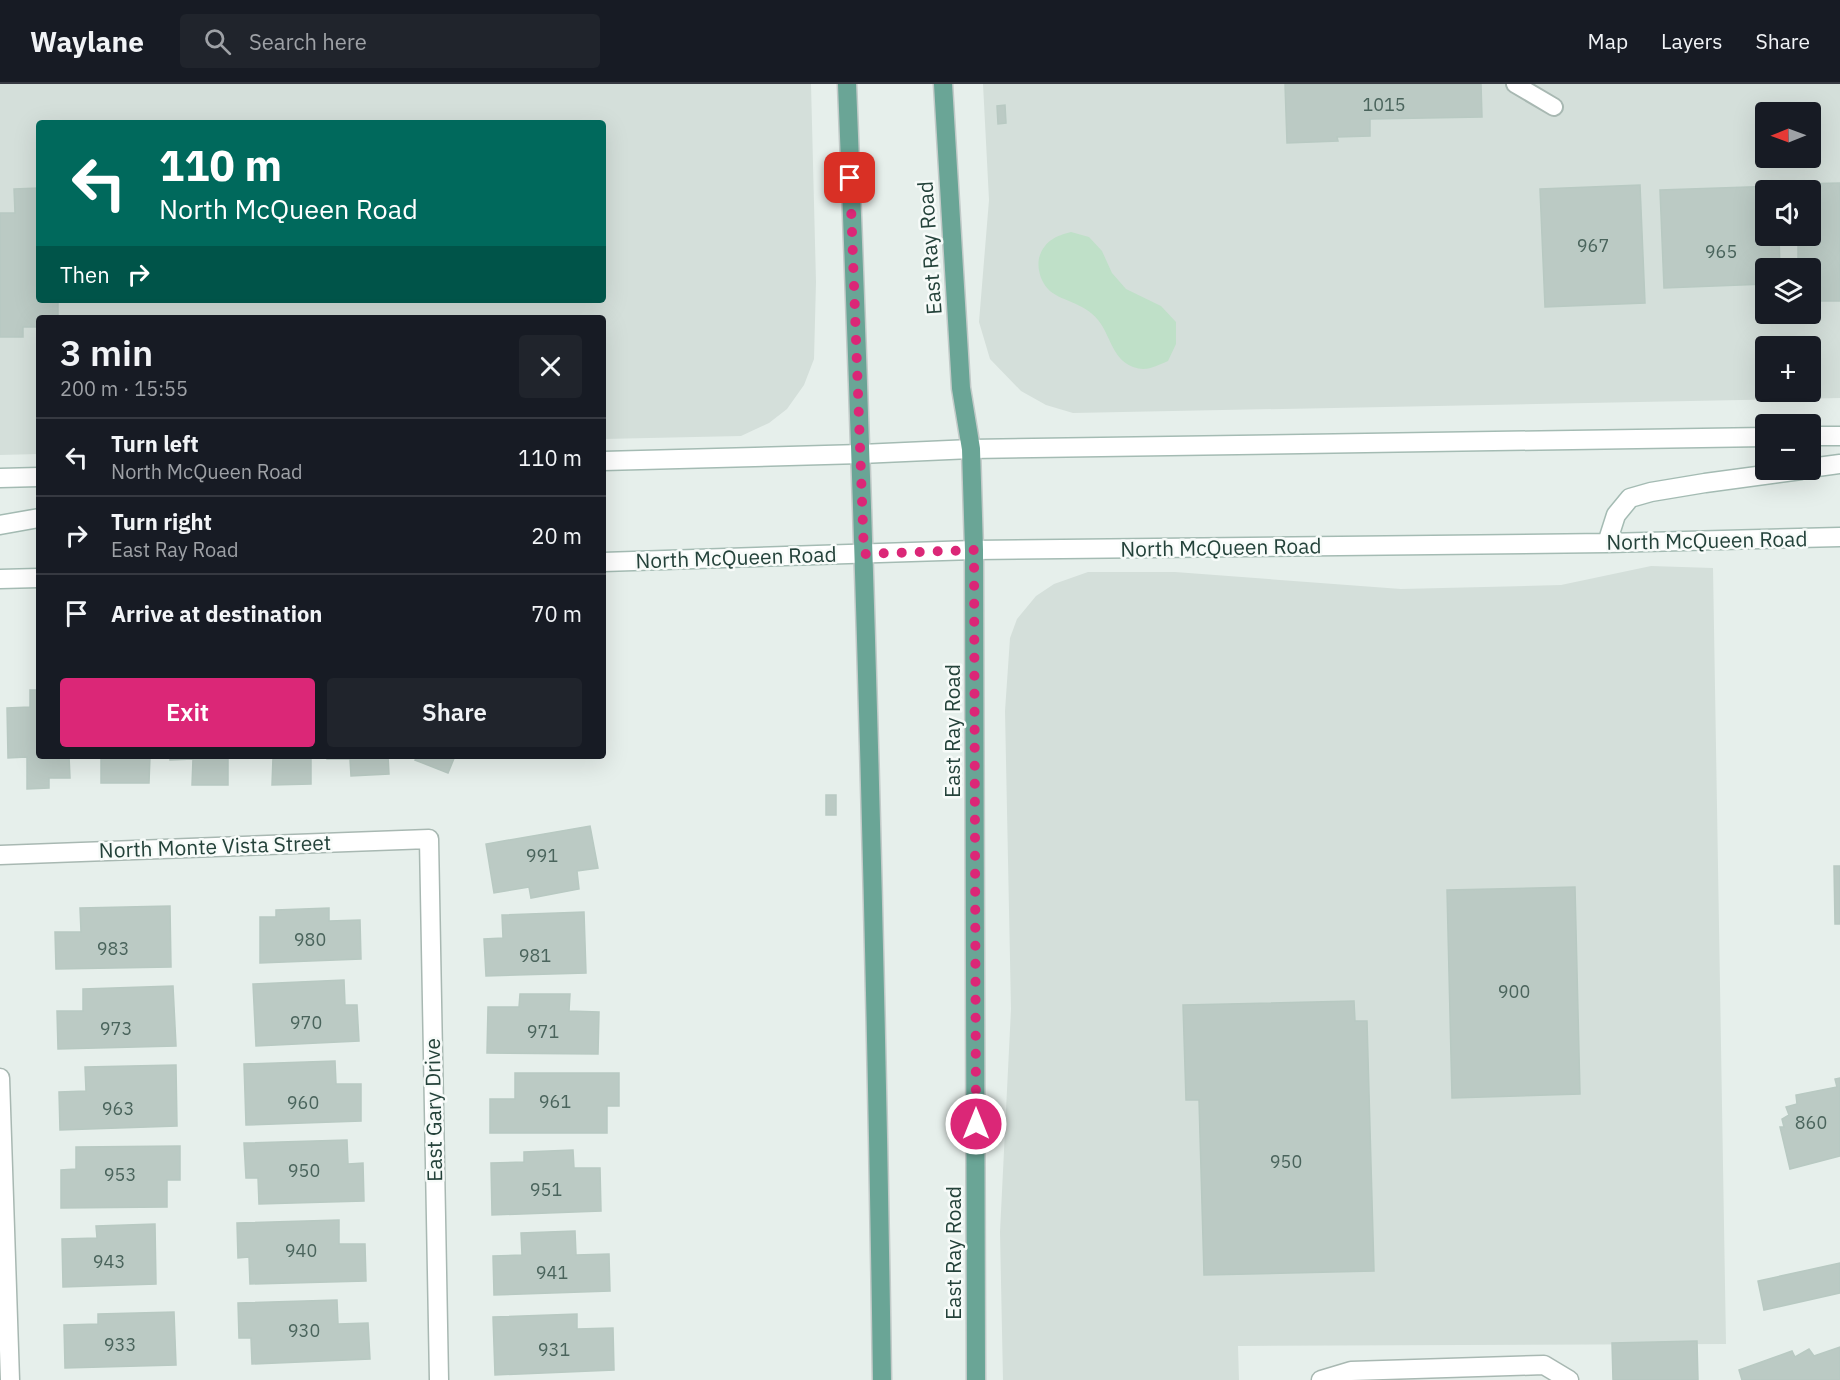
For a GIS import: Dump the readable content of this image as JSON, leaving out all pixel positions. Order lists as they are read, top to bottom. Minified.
{"streets":{"main road":["East Ray Road","North McQueen Road","North Monte Vista Street","East Gary Drive"]},"crossings":[["East Ray Road","North McQueen Road"],["North Monte Vista Street","East Gary Drive"]],"house_numbers":["1015","967","965","991","980","983","981","900","970","973","971","961","960","963","860","950","950","953","951","940","943","941","930","933","931"],"north":"left","page":{"header":"Waylane","search":"Search here","nav":["Map","Layers","Share"],"map_buttons":["+","−"],"turn":["110 m","North McQueen Road"],"then":"Then","heading":["3 min","200 m · 15:55"],"list":[{"name":"Turn left","note":"North McQueen Road","value":"110 m"},{"name":"Turn right","note":"East Ray Road","value":"20 m"},{"name":"Arrive at destination","value":"70 m"}],"buttons":["Exit","Share"]}}
